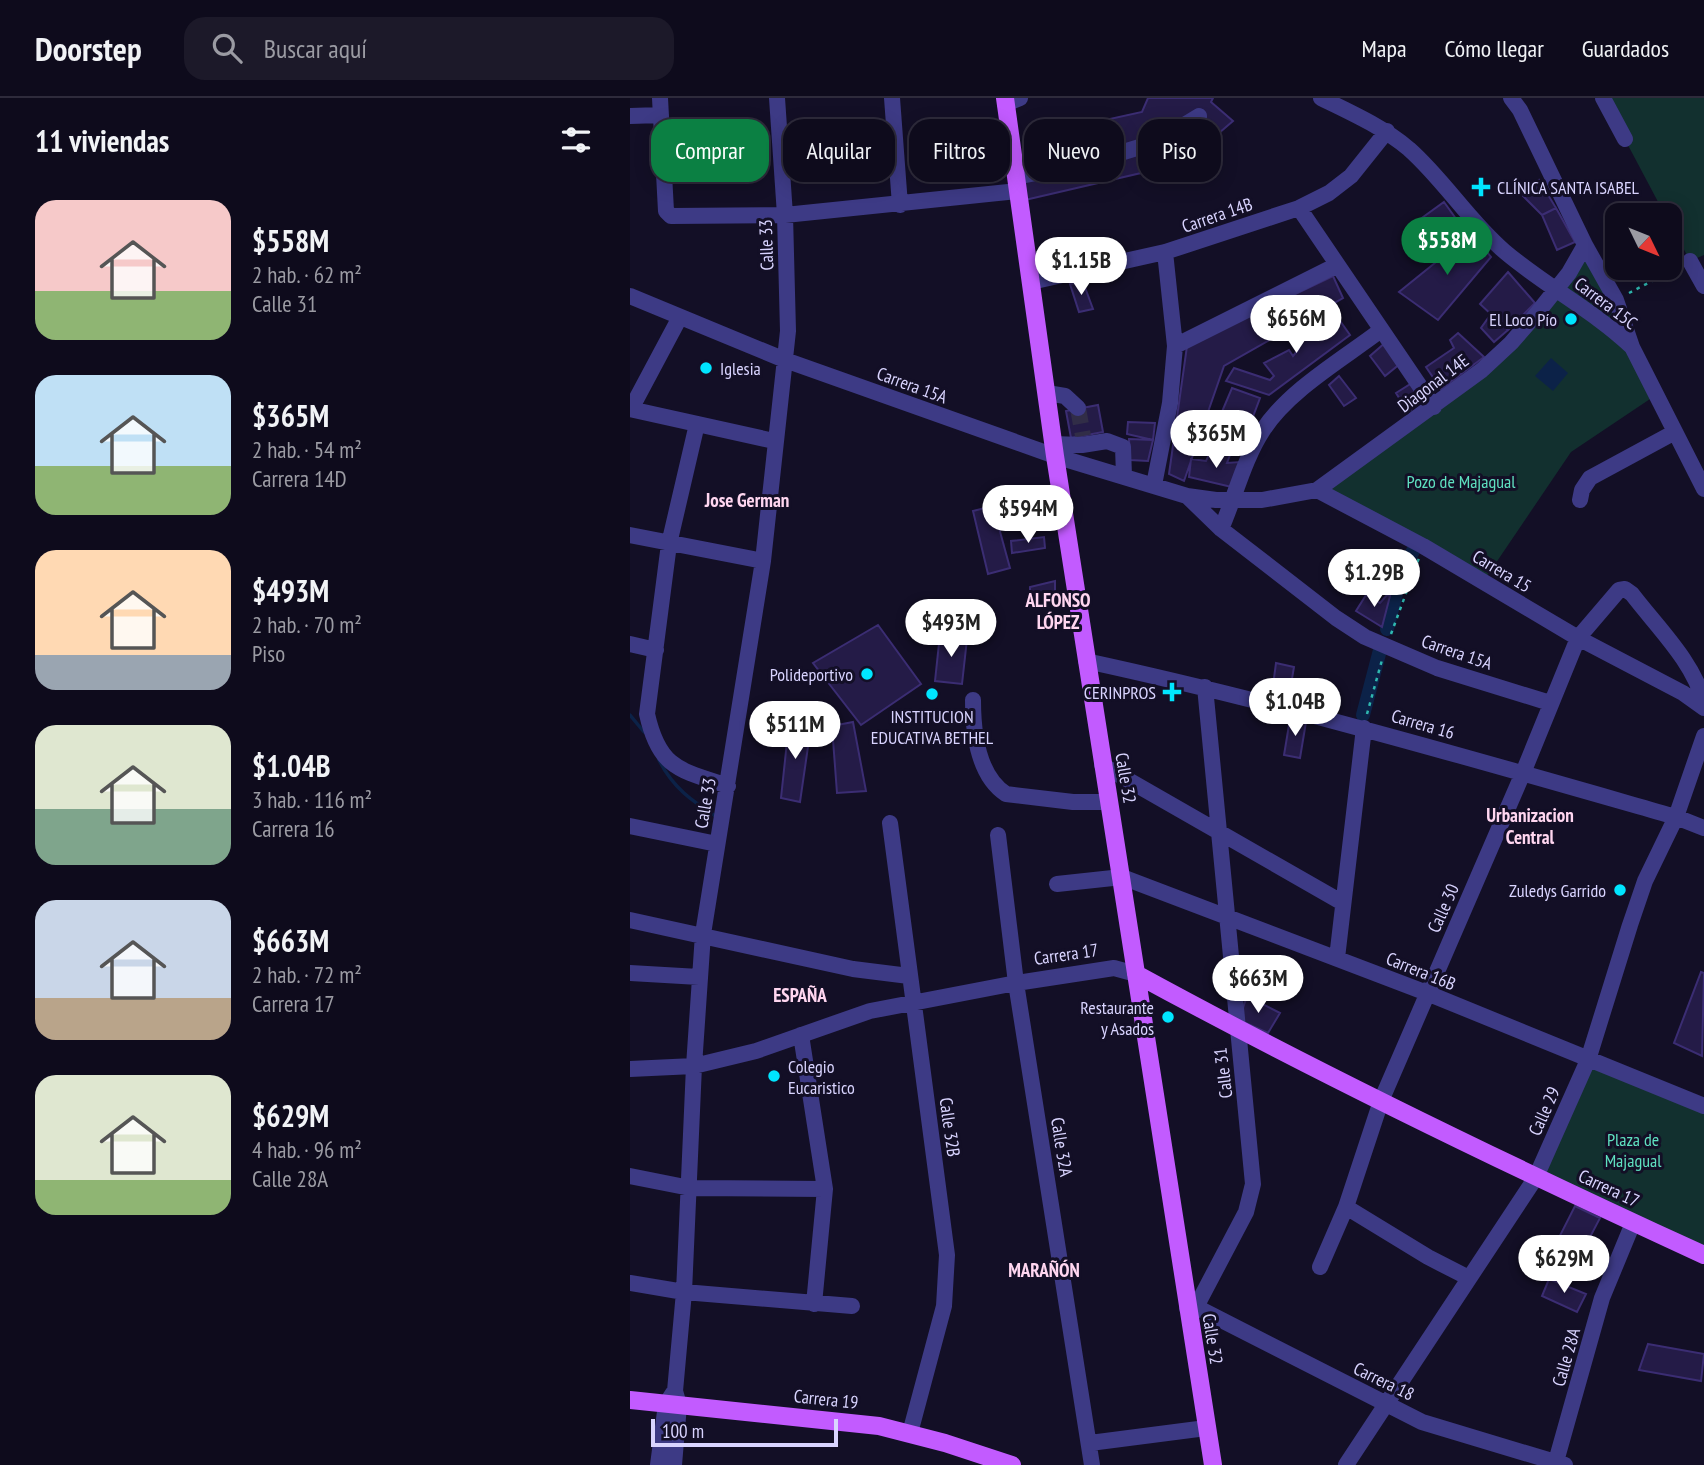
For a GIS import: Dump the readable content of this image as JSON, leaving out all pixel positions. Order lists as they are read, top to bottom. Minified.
{"streets":{"main road":["Calle 32","Carrera 17","Carrera 19"],"street":["Carrera 14B","Calle 33","Carrera 15C","Diagonal 14E","Carrera 15A","Carrera 15","Carrera 16","Calle 30","Carrera 16B","Calle 31","Calle 29","Calle 32B","Calle 32A","Calle 28A","Carrera 18"]},"crossings":[["Carrera 14B","Calle 32"],["Calle 33","Carrera 15A"],["Calle 33","Carrera 17"],["Calle 33","Carrera 19"],["Carrera 15C","Diagonal 14E"],["Diagonal 14E","Carrera 15"],["Carrera 15A","Calle 32"],["Carrera 15A","Calle 30"],["Carrera 15","Calle 30"],["Carrera 16","Calle 32"],["Carrera 16","Calle 30"],["Carrera 16","Calle 31"],["Carrera 16","Calle 29"],["Calle 32","Carrera 17"],["Calle 32","Carrera 16B"],["Calle 32","Calle 31"],["Calle 32","Carrera 18"],["Calle 30","Carrera 17"],["Calle 30","Carrera 16B"],["Carrera 17","Calle 31"],["Carrera 17","Calle 29"],["Carrera 17","Calle 32B"],["Carrera 17","Calle 32A"],["Carrera 17","Calle 28A"],["Carrera 16B","Calle 31"],["Carrera 16B","Calle 29"],["Calle 31","Carrera 18"],["Calle 29","Carrera 18"],["Calle 32B","Carrera 19"],["Calle 28A","Carrera 18"]],"districts":["Jose German","ALFONSO LÓPEZ","Urbanizacion Central","ESPAÑA","MARAÑÓN"],"parks":["Pozo de Majagual","Plaza de Majagual"],"places":{"health":["CLÍNICA SANTA ISABEL","CERINPROS"],"other":["El Loco Pío","Iglesia","Polideportivo","INSTITUCION EDUCATIVA BETHEL","Zuledys Garrido","Restaurante y Asados","Colegio Eucaristico"]},"scale_bar":"100 m","north":"bottom right","page":{"header":"Doorstep","search":"Buscar aquí","nav":["Mapa","Cómo llegar","Guardados"],"heading":"11 viviendas","chip":["Comprar","Alquilar","Filtros","Nuevo","Piso"],"list":[{"name":"$558M","note":"2 hab. · 62 m² · Calle 31"},{"name":"$365M","note":"2 hab. · 54 m² · Carrera 14D"},{"name":"$493M","note":"2 hab. · 70 m² · Piso"},{"name":"$1.04B","note":"3 hab. · 116 m² · Carrera 16"},{"name":"$663M","note":"2 hab. · 72 m² · Carrera 17"},{"name":"$629M","note":"4 hab. · 96 m² · Calle 28A"}],"price":["$558M","$1.15B","$656M","$365M","$594M","$1.29B","$493M","$1.04B","$511M","$663M","$629M"],"scale":"100 m"}}
